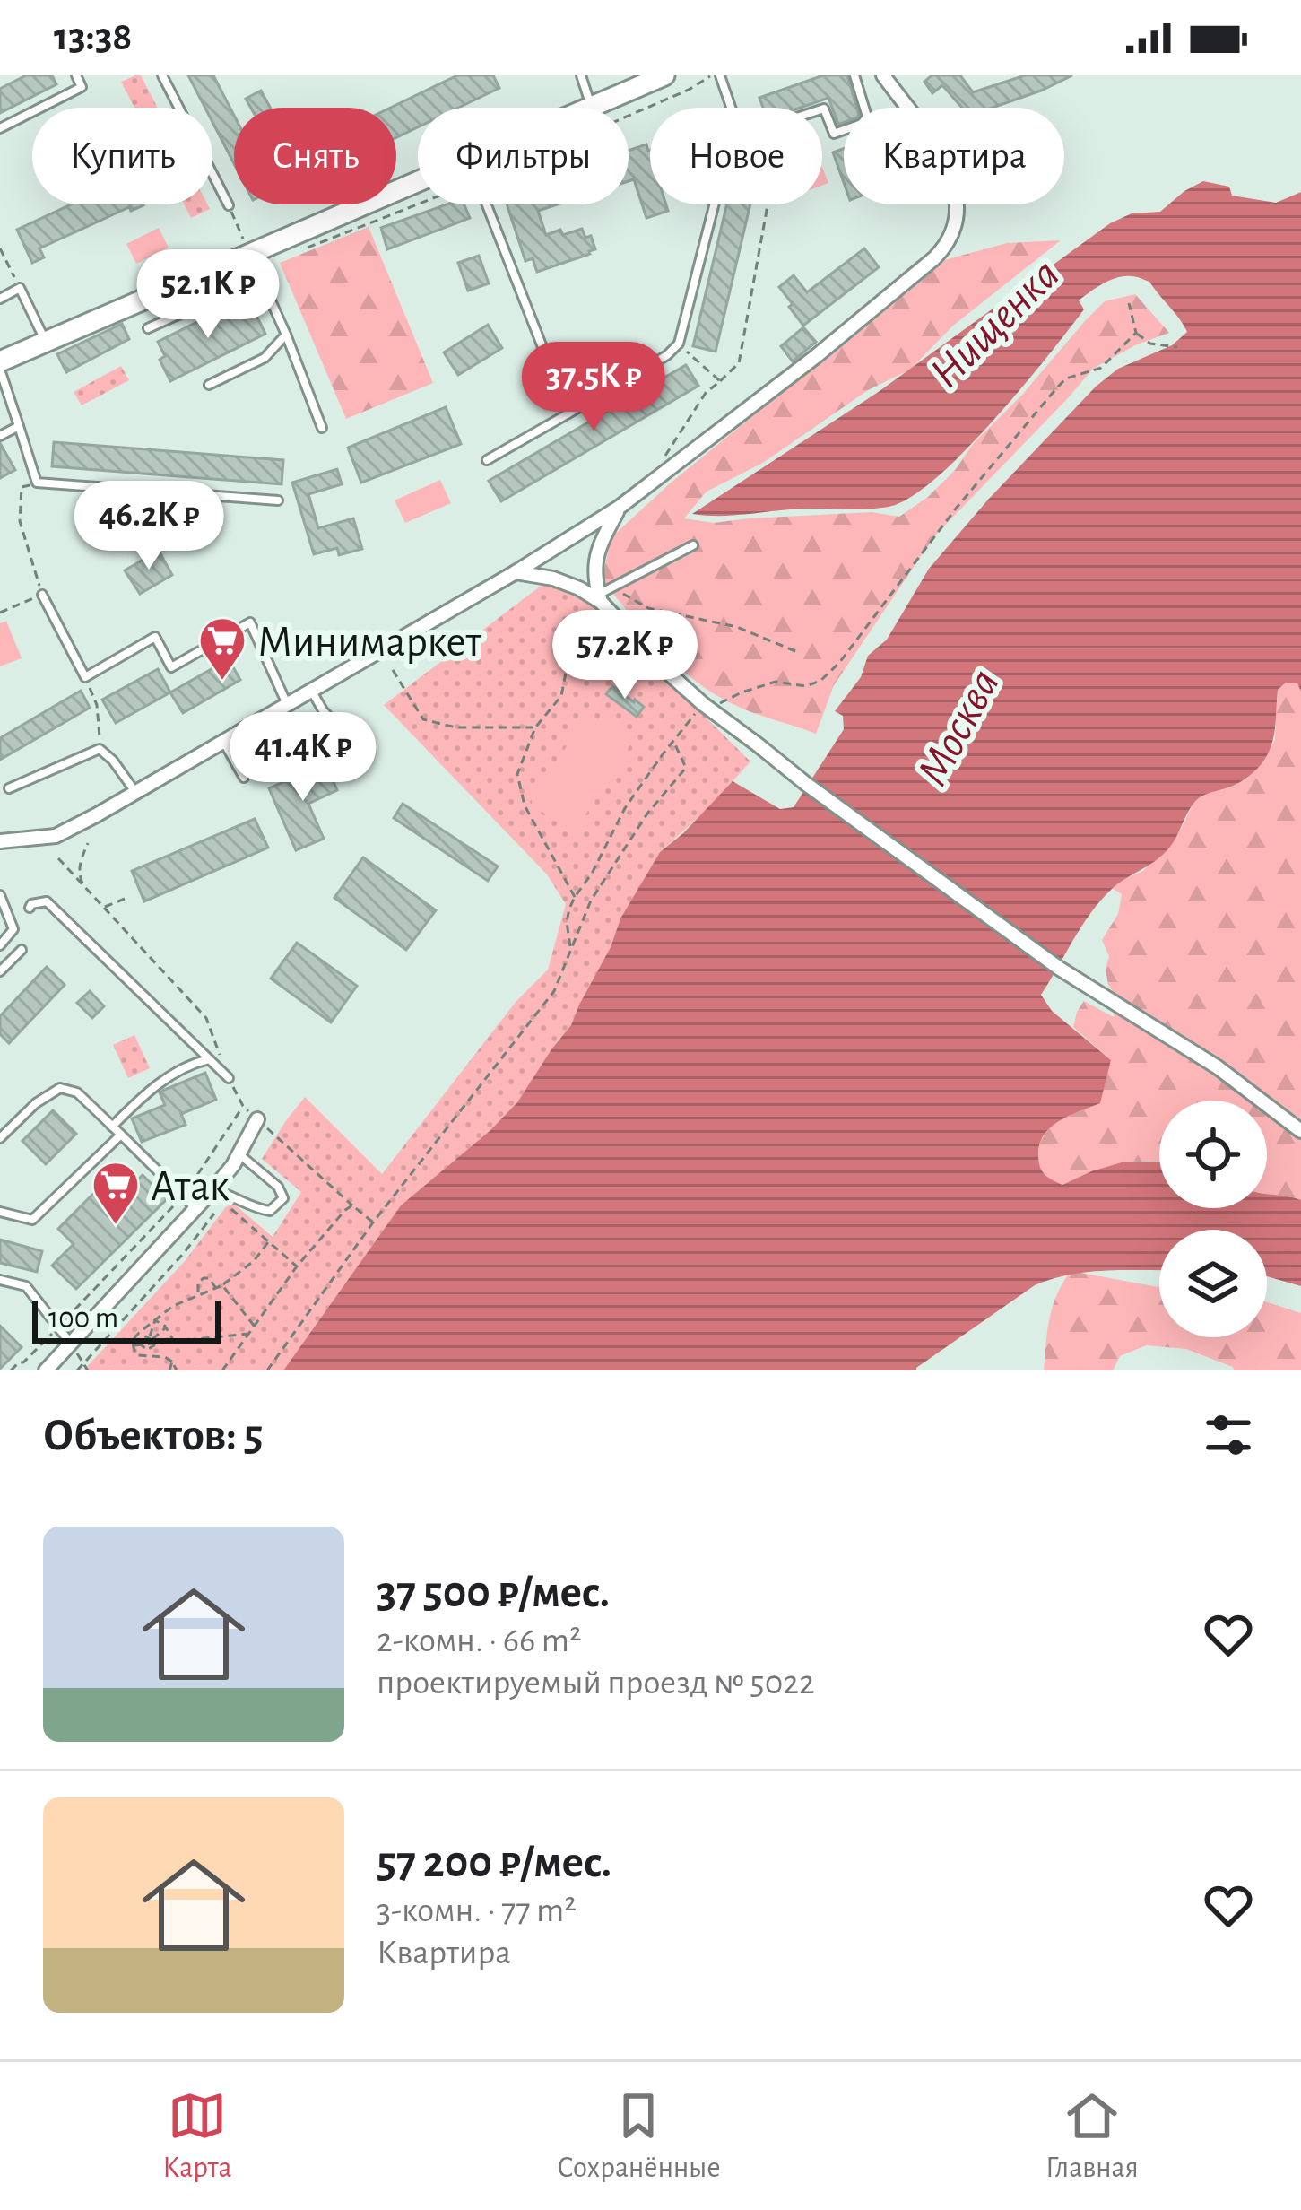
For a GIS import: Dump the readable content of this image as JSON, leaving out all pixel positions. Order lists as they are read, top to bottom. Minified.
{"water":["Нищенка","Москва"],"places":{"supermarket":["Минимаркет","Атак"]},"scale_bar":"100 m","page":{"status":"13:38","chip":["Купить","Снять","Фильтры","Новое","Квартира"],"price":["52.1K ₽","37.5K ₽","46.2K ₽","57.2K ₽","41.4K ₽"],"scale":"100 m","heading":"Объектов: 5","list":[{"name":"37 500 ₽/мес.","note":"2-комн. · 66 m² · проектируемый проезд № 5022"},{"name":"57 200 ₽/мес.","note":"3-комн. · 77 m² · Квартира"}],"tabs":["Карта","Сохранённые","Главная"]}}
